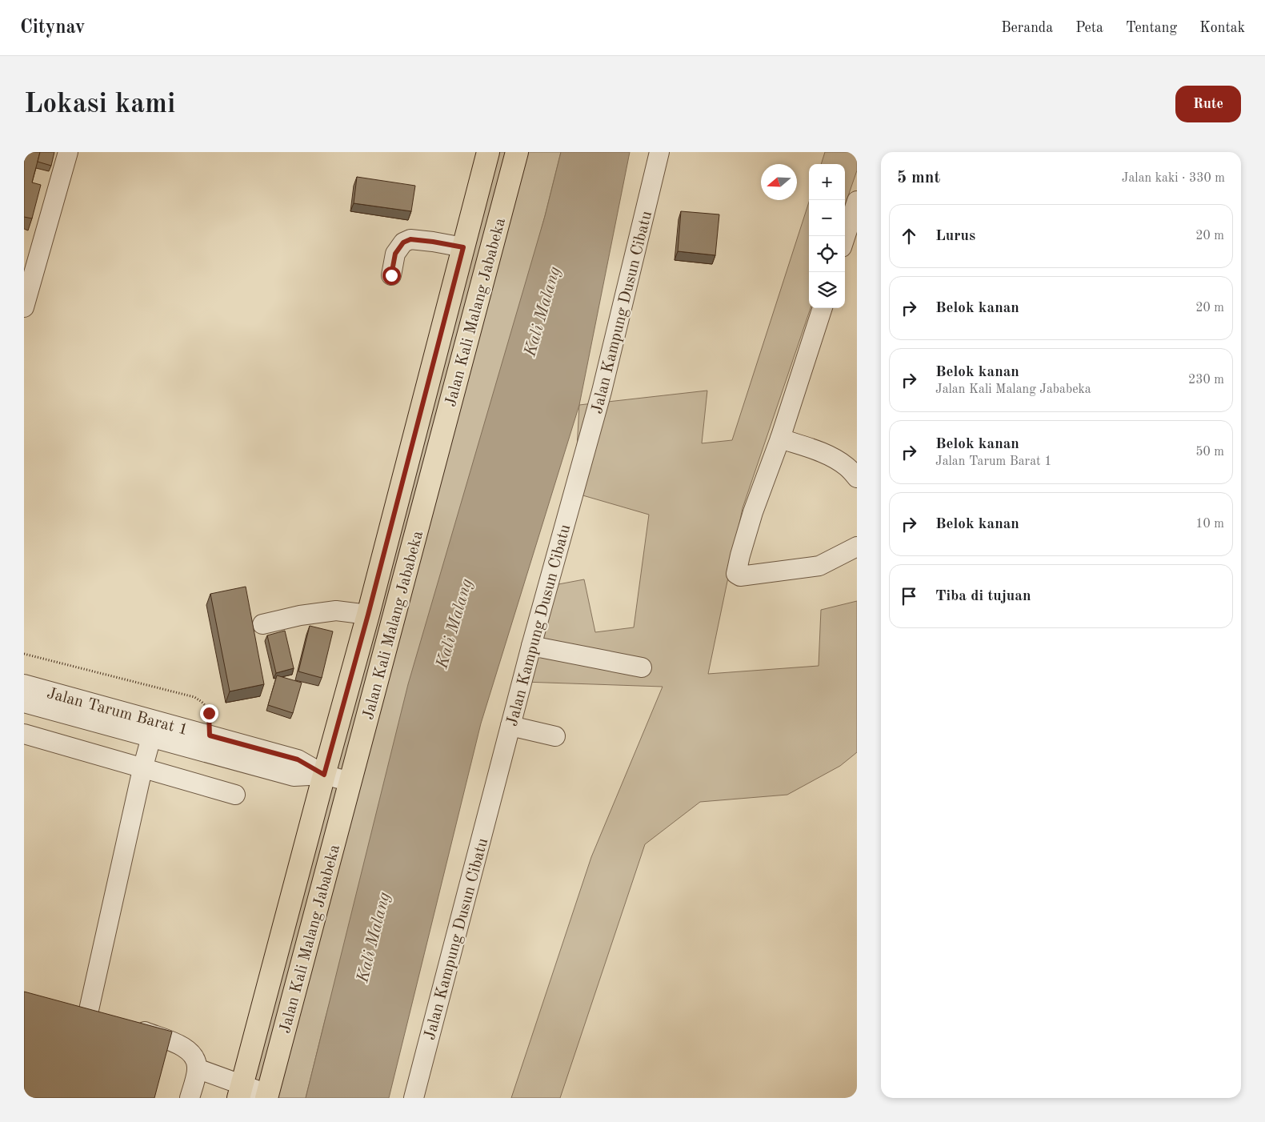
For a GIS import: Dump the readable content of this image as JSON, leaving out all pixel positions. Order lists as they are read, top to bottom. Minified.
{"streets":{"main road":["Jalan Kali Malang Jababeka"],"street":["Jalan Kampung Dusun Cibatu","Jalan Tarum Barat 1"]},"crossings":[["Jalan Kali Malang Jababeka","Jalan Tarum Barat 1"]],"water":["Kali Malang"],"north":"left","page":{"header":"Citynav","nav":["Beranda","Peta","Tentang","Kontak"],"buttons":"Rute","title":"Lokasi kami","heading":["5 mnt","Jalan kaki · 330 m"],"map_buttons":["+","−"],"list":[["Lurus","20 m"],["Belok kanan","20 m"],["Belok kanan","Jalan Kali Malang Jababeka","230 m"],["Belok kanan","Jalan Tarum Barat 1","50 m"],["Belok kanan","10 m"],"Tiba di tujuan"]}}
